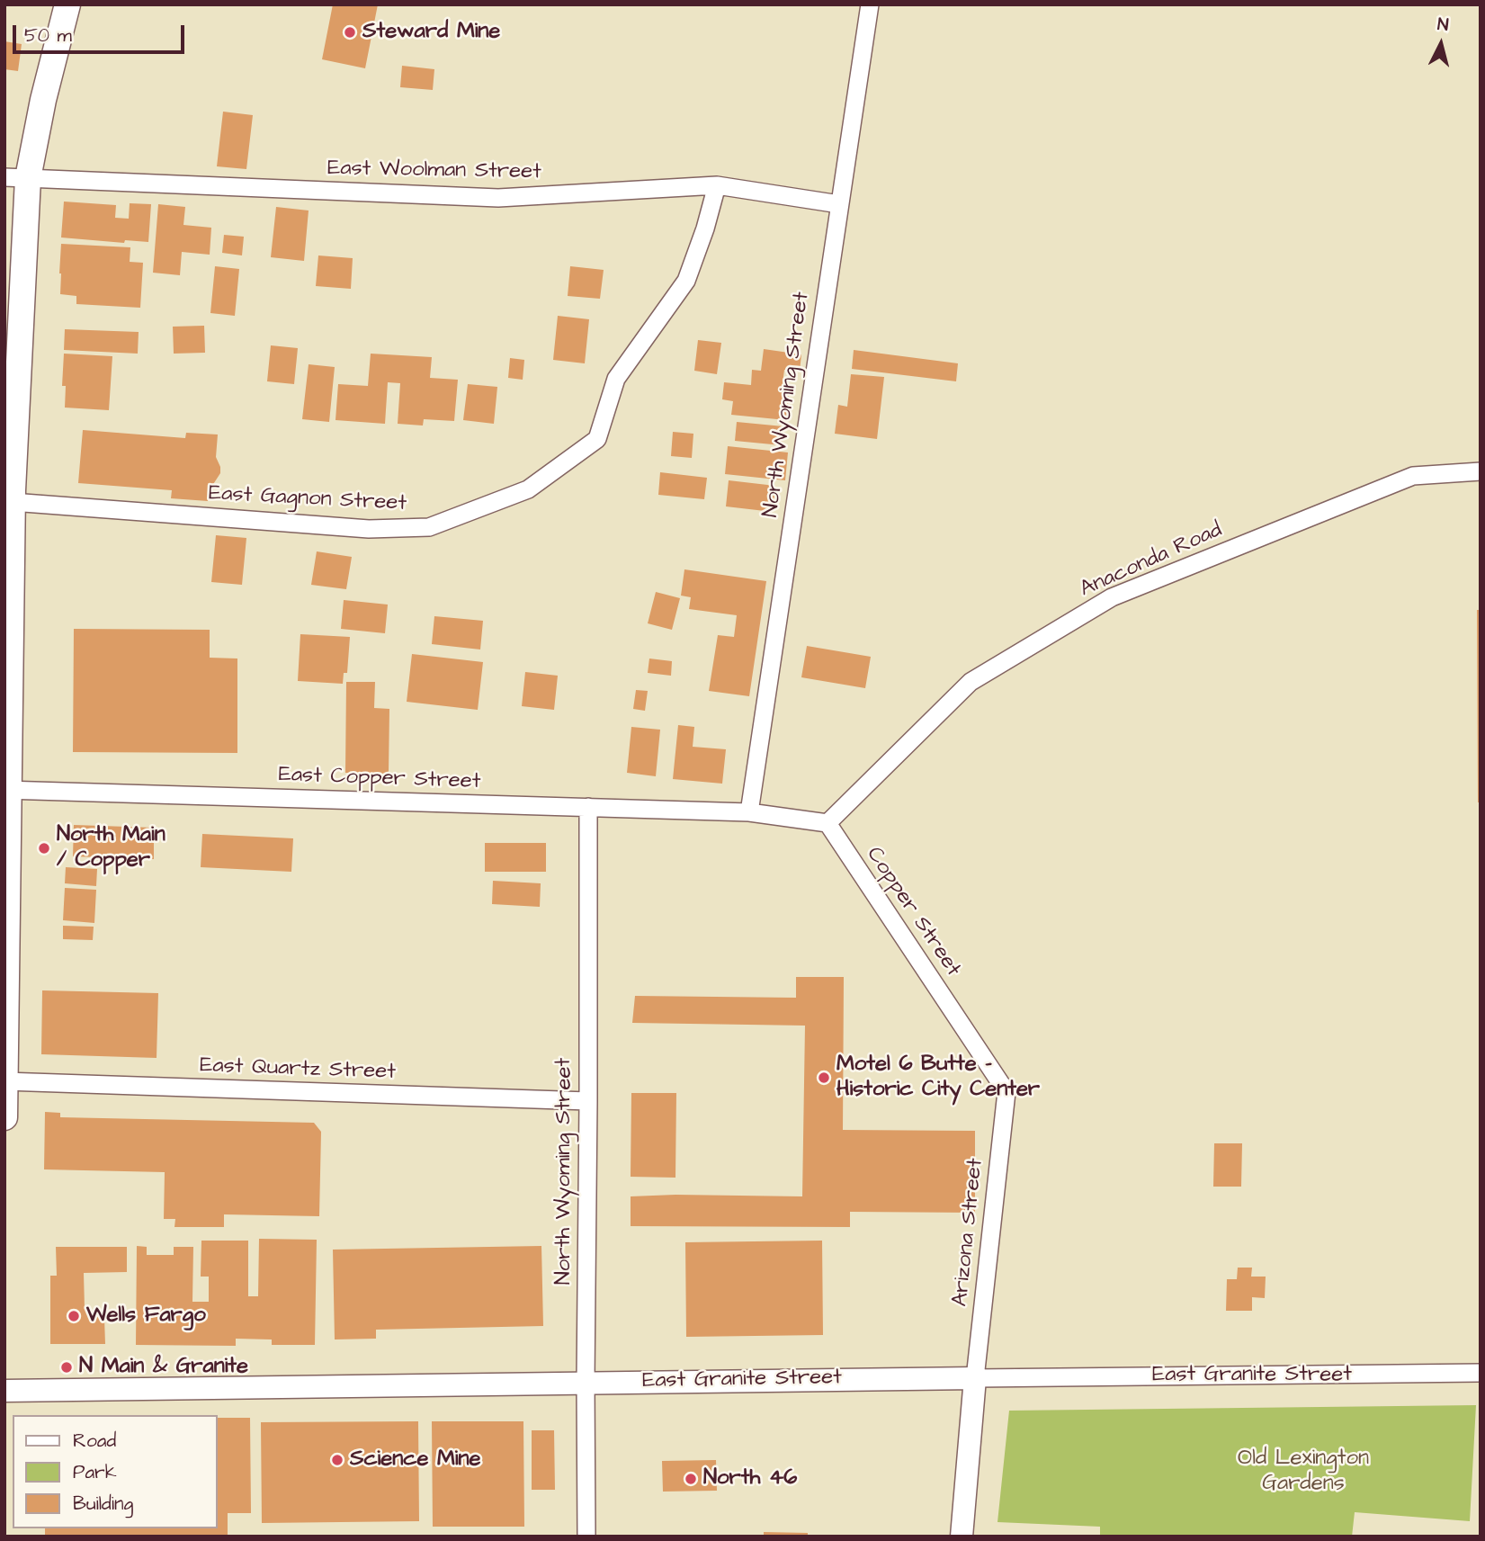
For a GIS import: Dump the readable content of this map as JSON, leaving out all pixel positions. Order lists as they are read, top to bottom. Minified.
{"streets":{"street":["East Woolman Street","North Wyoming Street","East Gagnon Street","Anaconda Road","East Copper Street","Copper Street","East Quartz Street","Arizona Street","East Granite Street"]},"crossings":[["East Woolman Street","North Wyoming Street"],["East Woolman Street","East Gagnon Street"],["North Wyoming Street","East Copper Street"],["North Wyoming Street","East Quartz Street"],["North Wyoming Street","East Granite Street"],["Anaconda Road","Copper Street"],["Copper Street","Arizona Street"],["Arizona Street","East Granite Street"]],"parks":["Old Lexington Gardens"],"places":["Steward Mine","North Main / Copper","Motel 6 Butte - Historic City Center","Wells Fargo","N Main & Granite","Science Mine","North 46"],"legend":["Road","Park","Building"],"scale_bar":"50 m","north":"top"}
